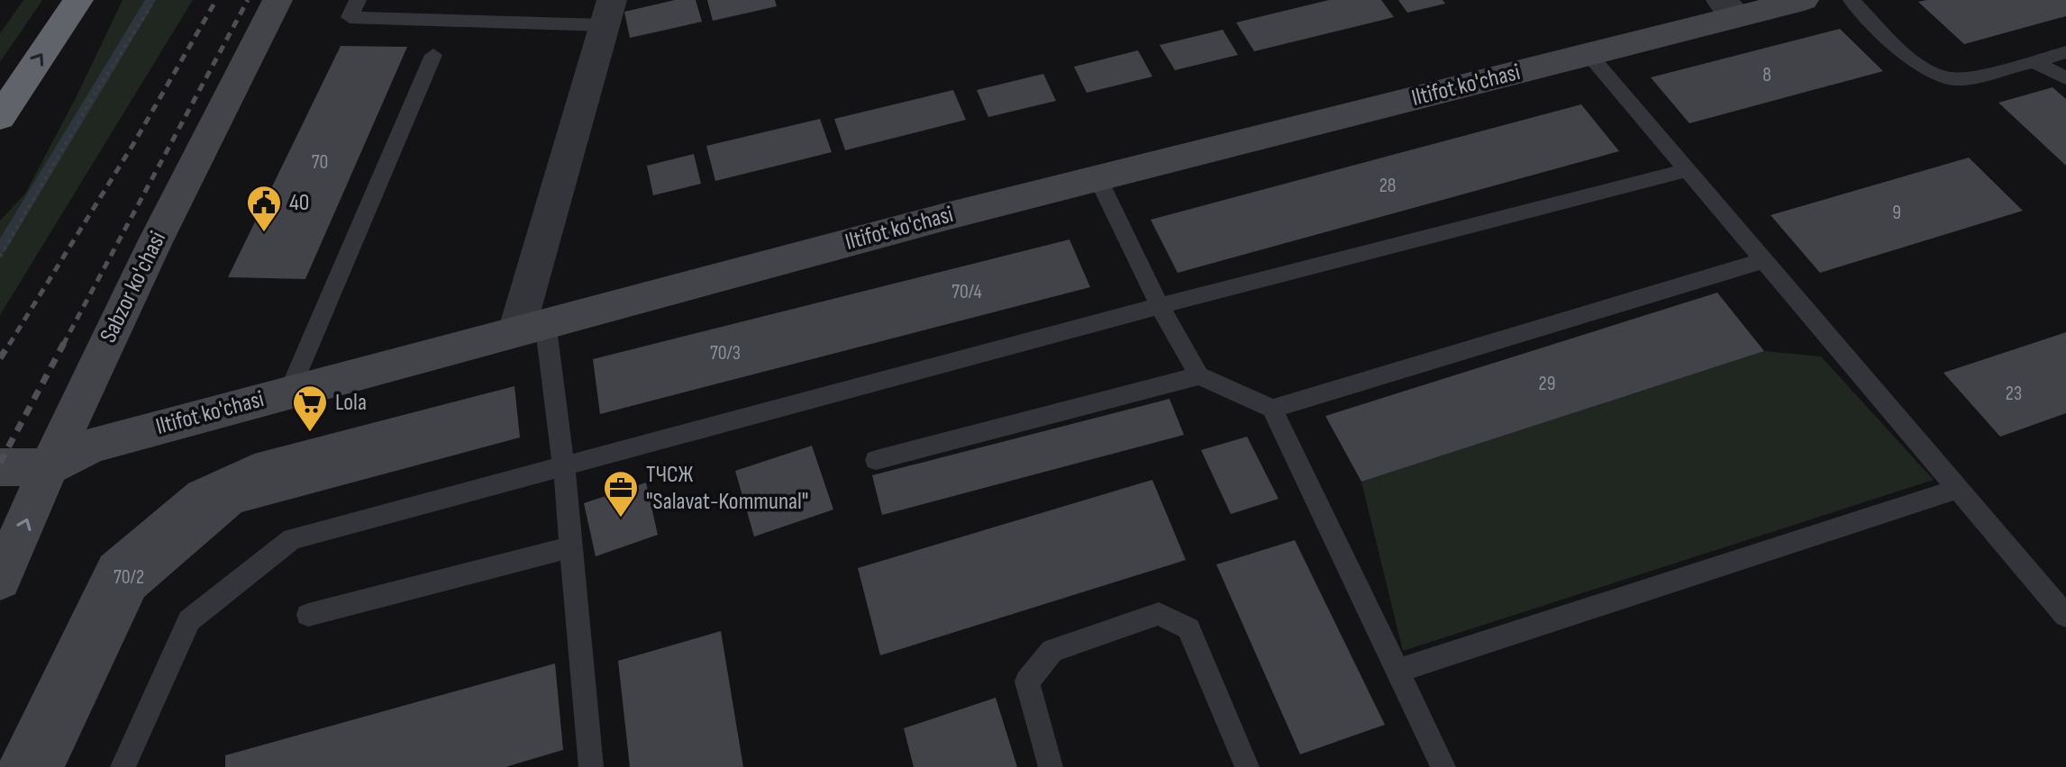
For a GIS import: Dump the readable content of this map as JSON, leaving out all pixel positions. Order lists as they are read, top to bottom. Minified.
{"streets":{"street":["Iltifot ko'chasi","Sabzor ko'chasi"]},"crossings":[["Iltifot ko'chasi","Sabzor ko'chasi"]],"places":{"public building":["40"],"supermarket":["Lola"],"office":["ТЧСЖ \"Salavat-Kommunal\""]},"house_numbers":["8","70","28","9","70/4","70/3","29","23","70/2"]}
